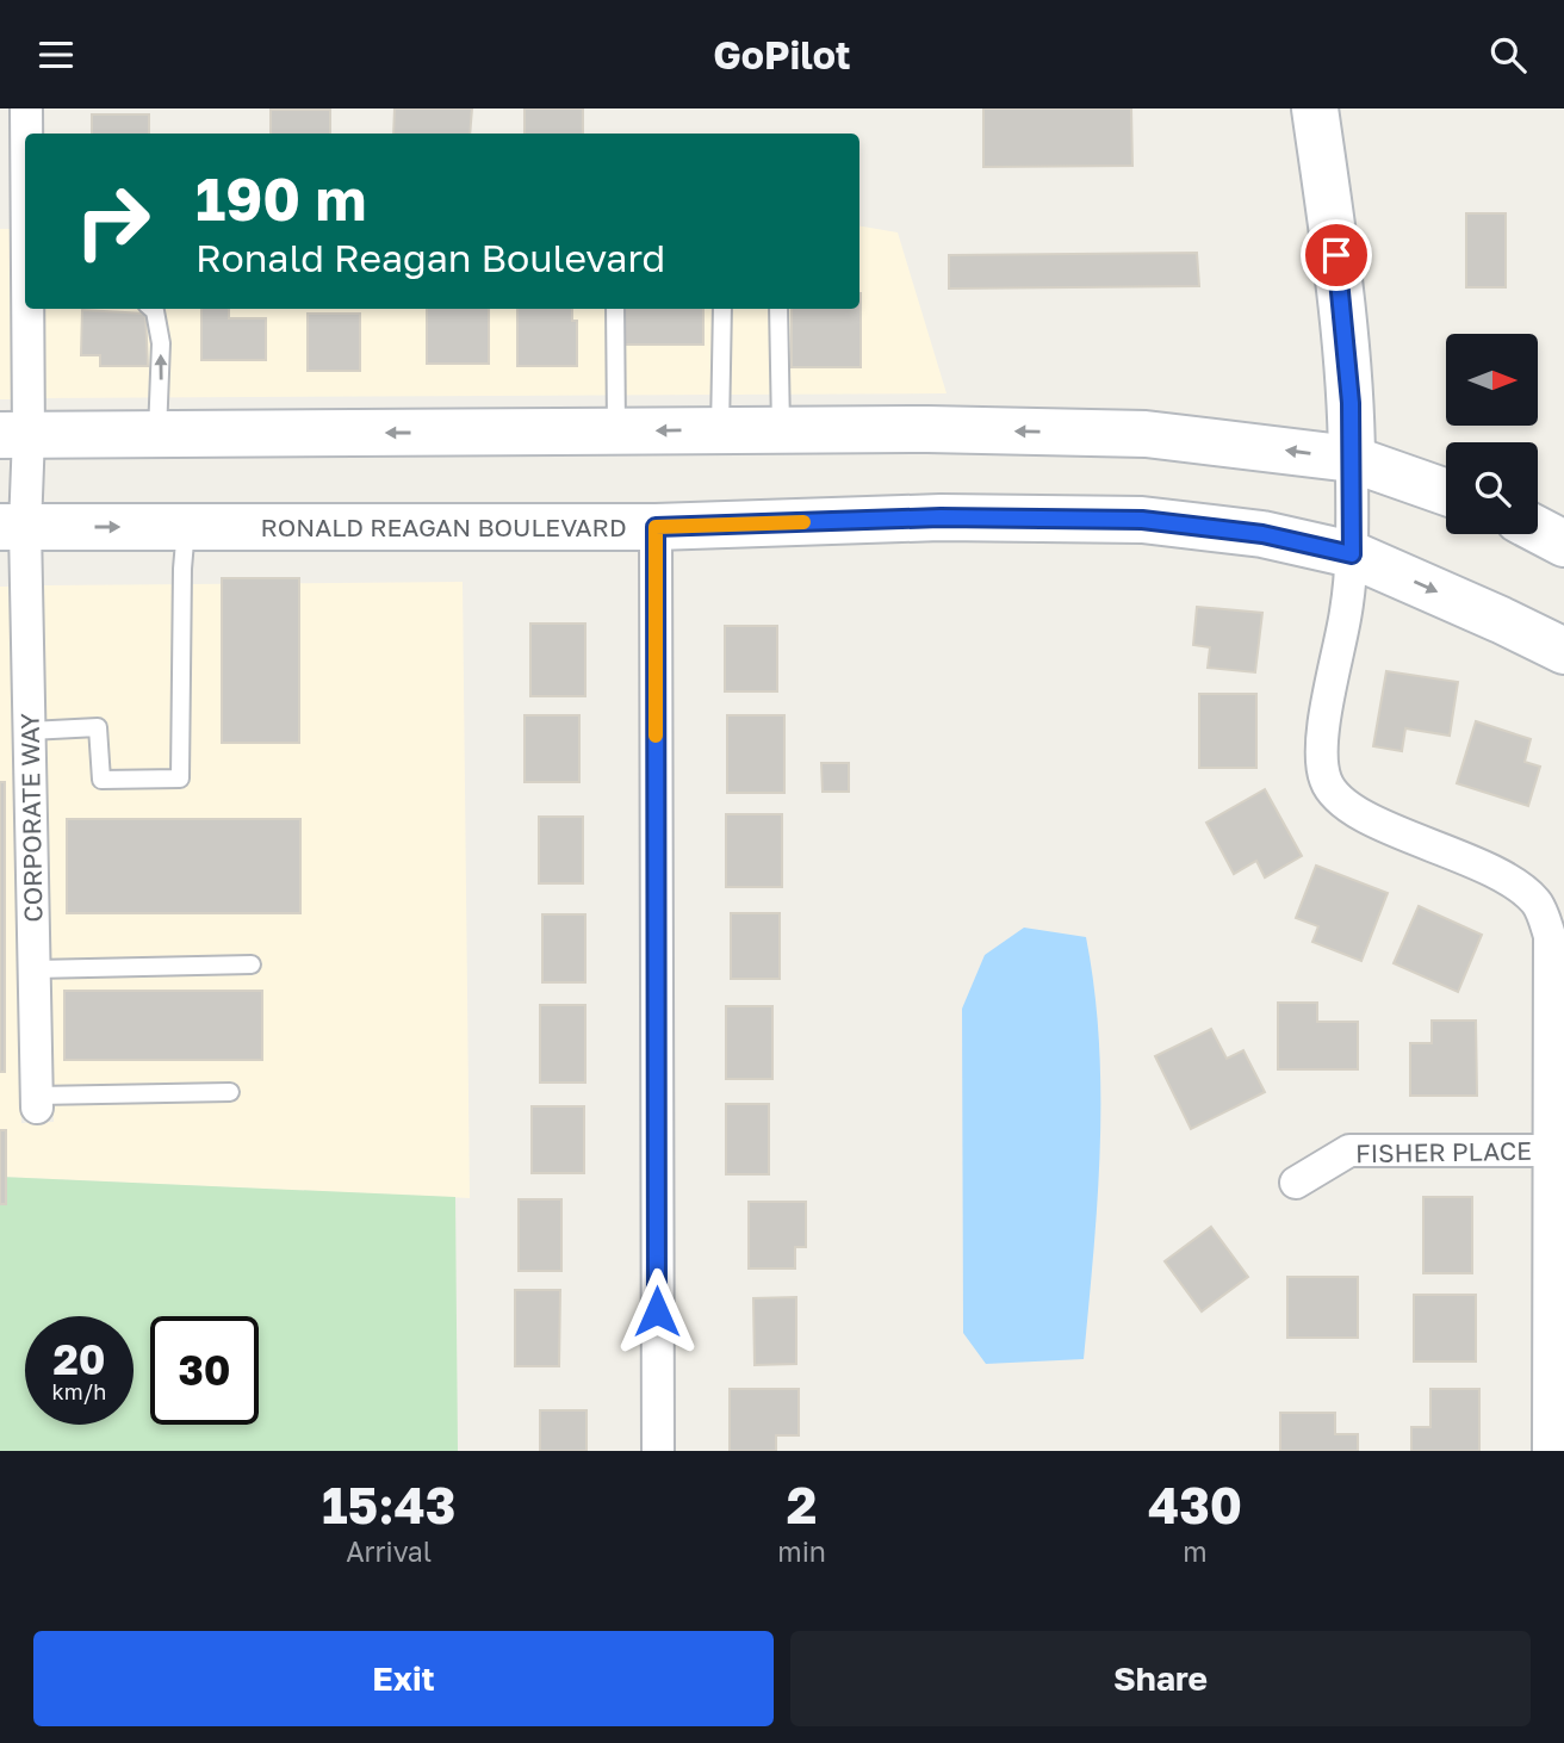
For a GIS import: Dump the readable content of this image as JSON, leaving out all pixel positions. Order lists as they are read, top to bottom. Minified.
{"streets":{"main road":["RONALD REAGAN BOULEVARD"],"street":["CORPORATE WAY","FISHER PLACE"]},"crossings":[["RONALD REAGAN BOULEVARD","CORPORATE WAY"]],"north":"right","page":{"header":"GoPilot","turn":["190 m","Ronald Reagan Boulevard"],"speed":"20 km/h","limit":"30","eta":["15:43","Arrival","2","min","430","m"],"buttons":["Exit","Share"]}}
